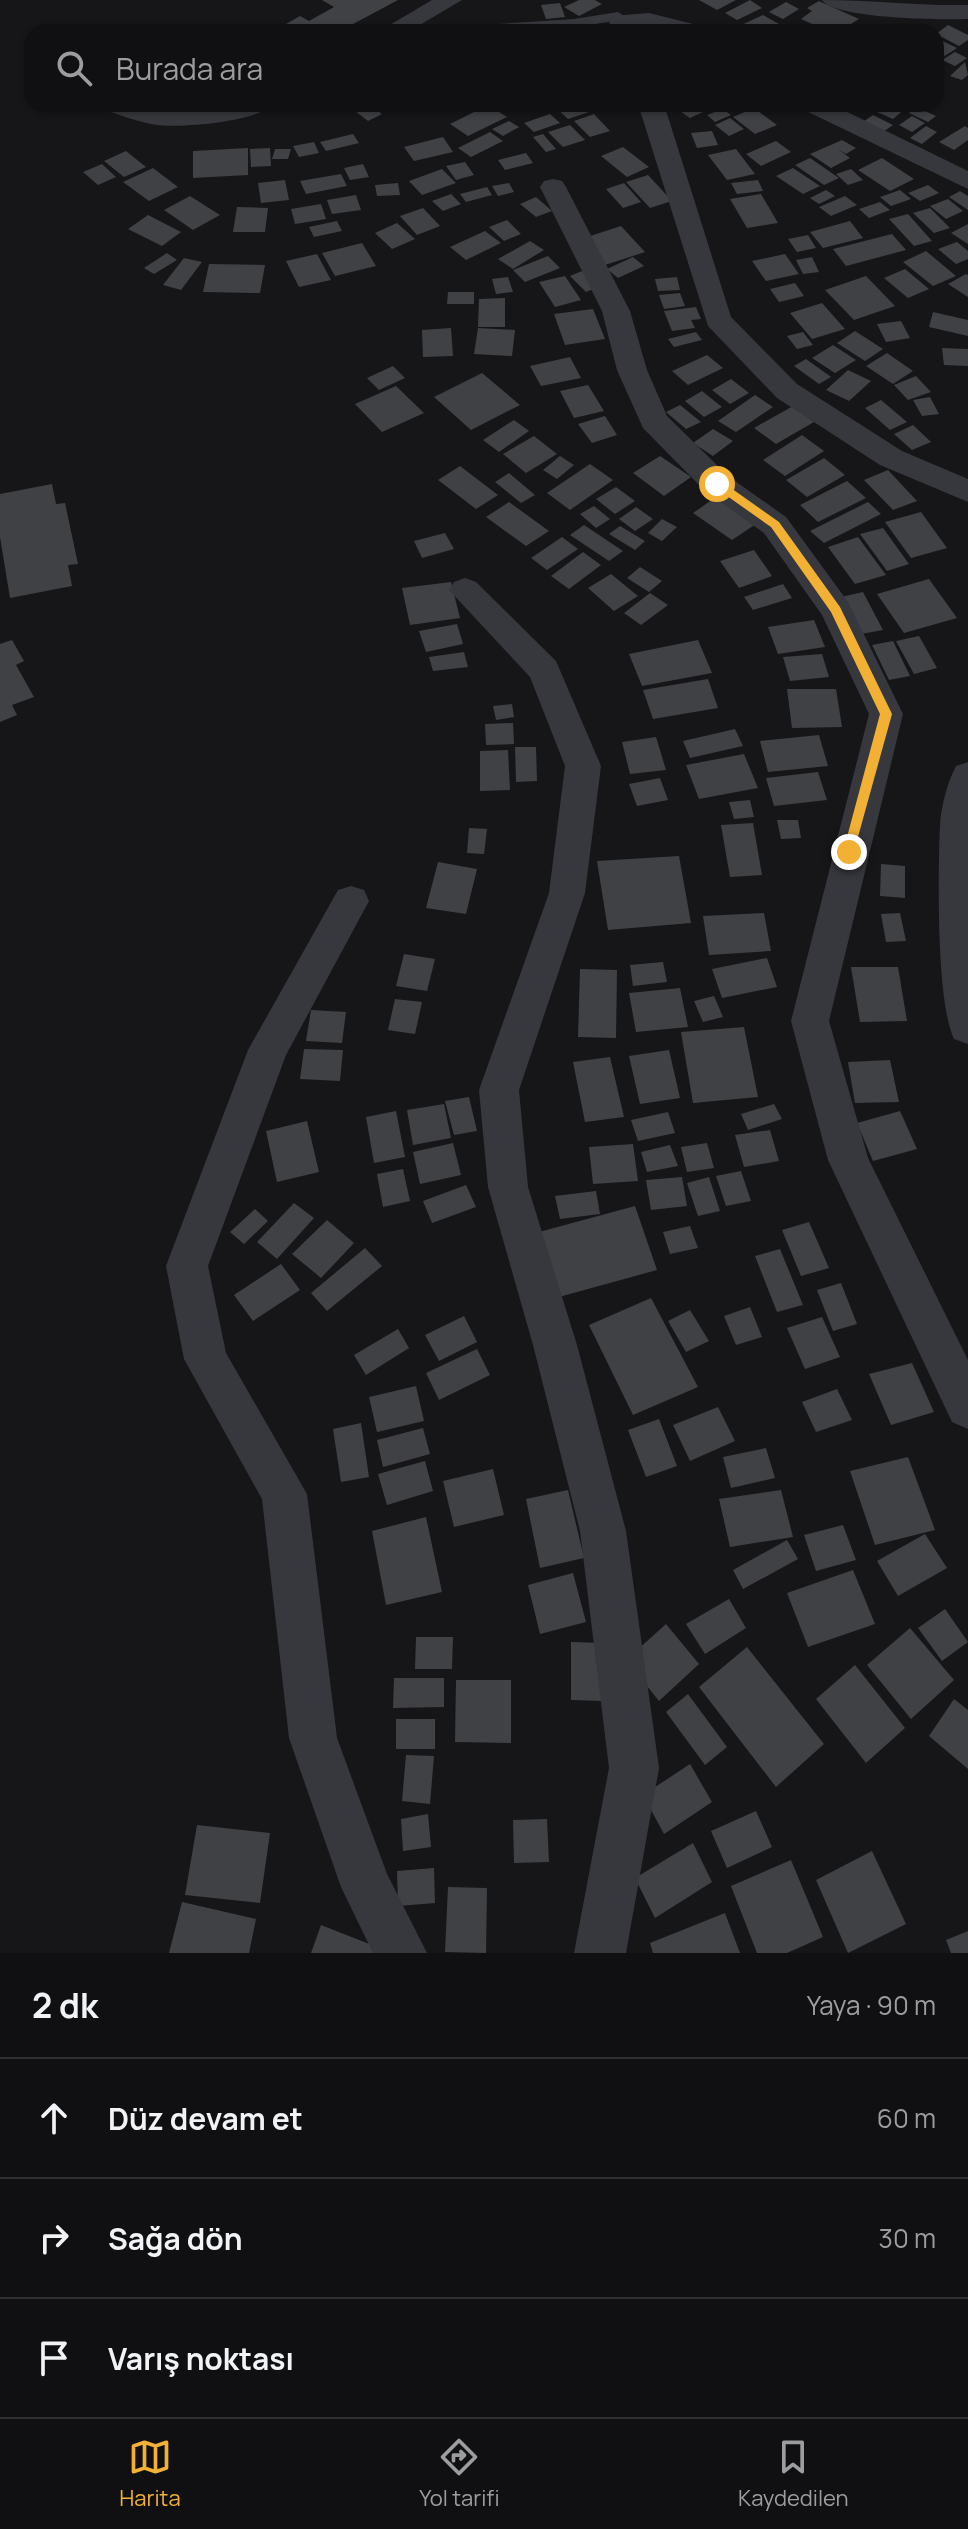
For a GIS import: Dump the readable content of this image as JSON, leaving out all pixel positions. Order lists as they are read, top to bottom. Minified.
{"page":{"search":"Burada ara","heading":["2 dk","Yaya · 90 m"],"list":[["Düz devam et","60 m"],["Sağa dön","30 m"],"Varış noktası"],"nav":["Harita","Yol tarifi","Kaydedilen"]}}
